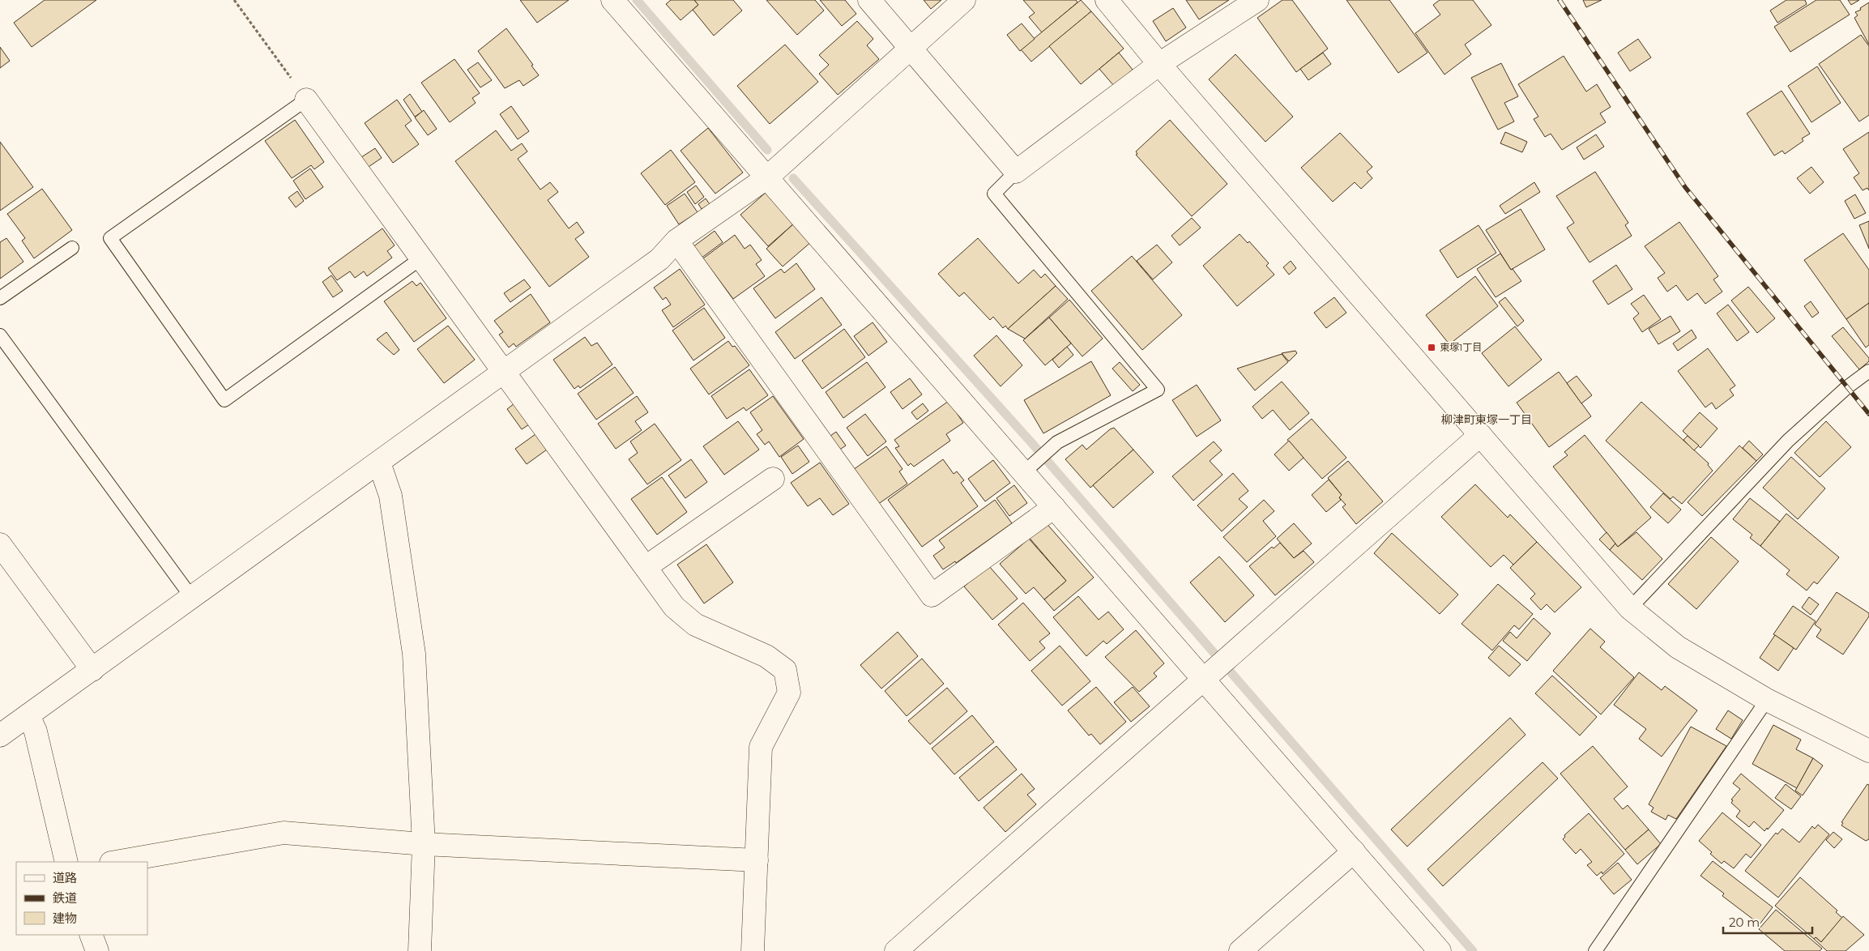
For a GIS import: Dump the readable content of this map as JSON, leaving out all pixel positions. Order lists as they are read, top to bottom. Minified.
{"districts":["柳津町東塚一丁目"],"places":{"transit":["東塚1丁目"]},"legend":["道路","鉄道","建物"],"scale_bar":"20 m"}
